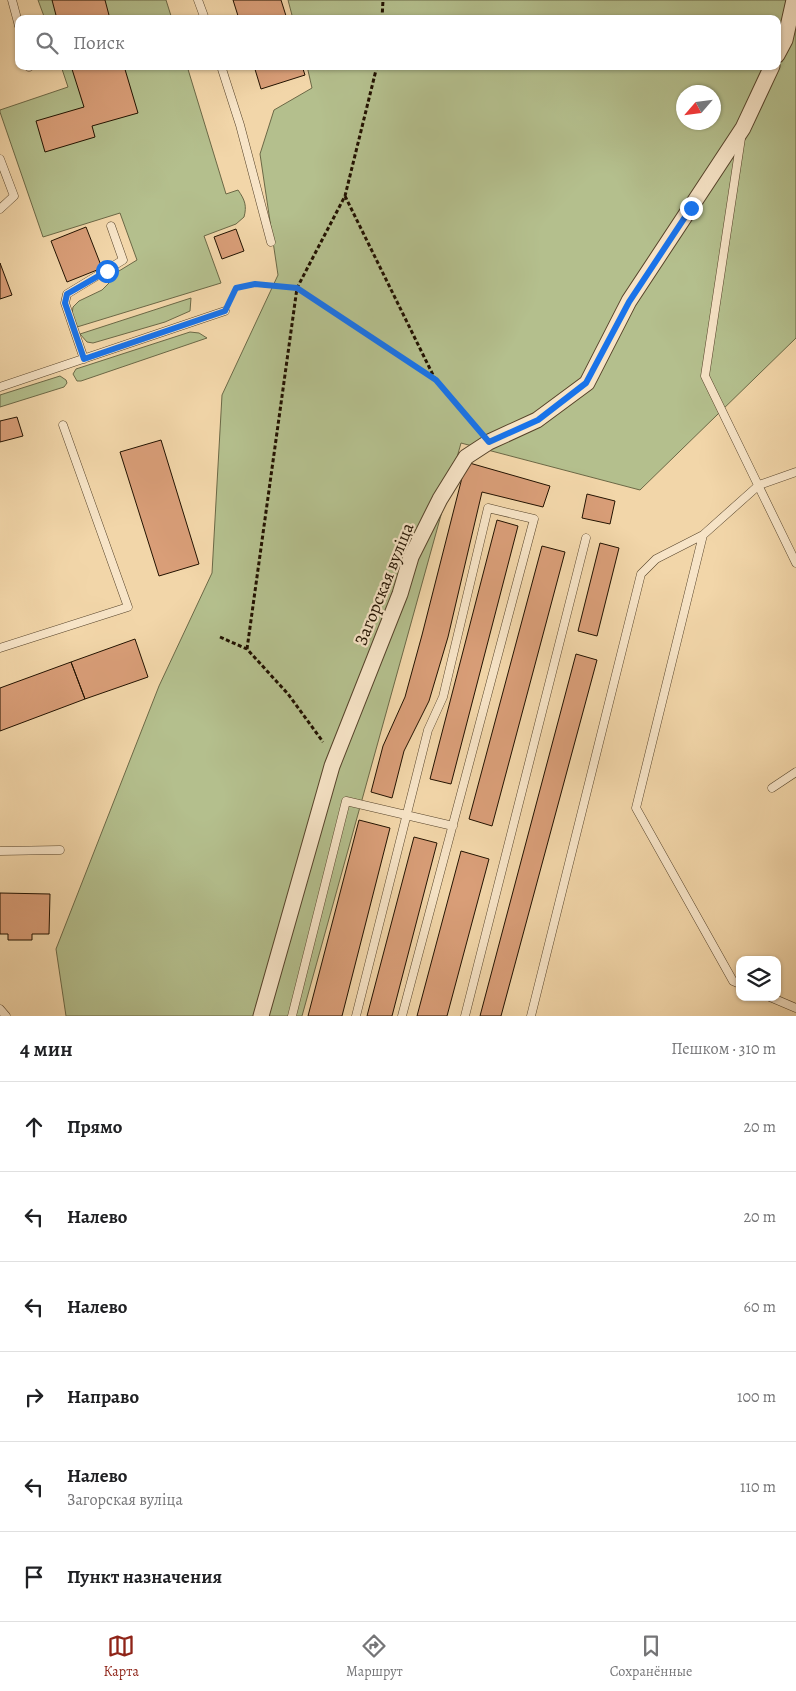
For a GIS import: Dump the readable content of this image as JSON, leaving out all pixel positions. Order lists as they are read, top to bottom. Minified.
{"streets":{"street":["Загорская вуліца"]},"north":"bottom left","page":{"search":"Поиск","heading":["4 мин","Пешком · 310 m"],"list":[["Прямо","20 m"],["Налево","20 m"],["Налево","60 m"],["Направо","100 m"],["Налево","Загорская вуліца","110 m"],"Пункт назначения"],"nav":["Карта","Маршрут","Сохранённые"]}}
